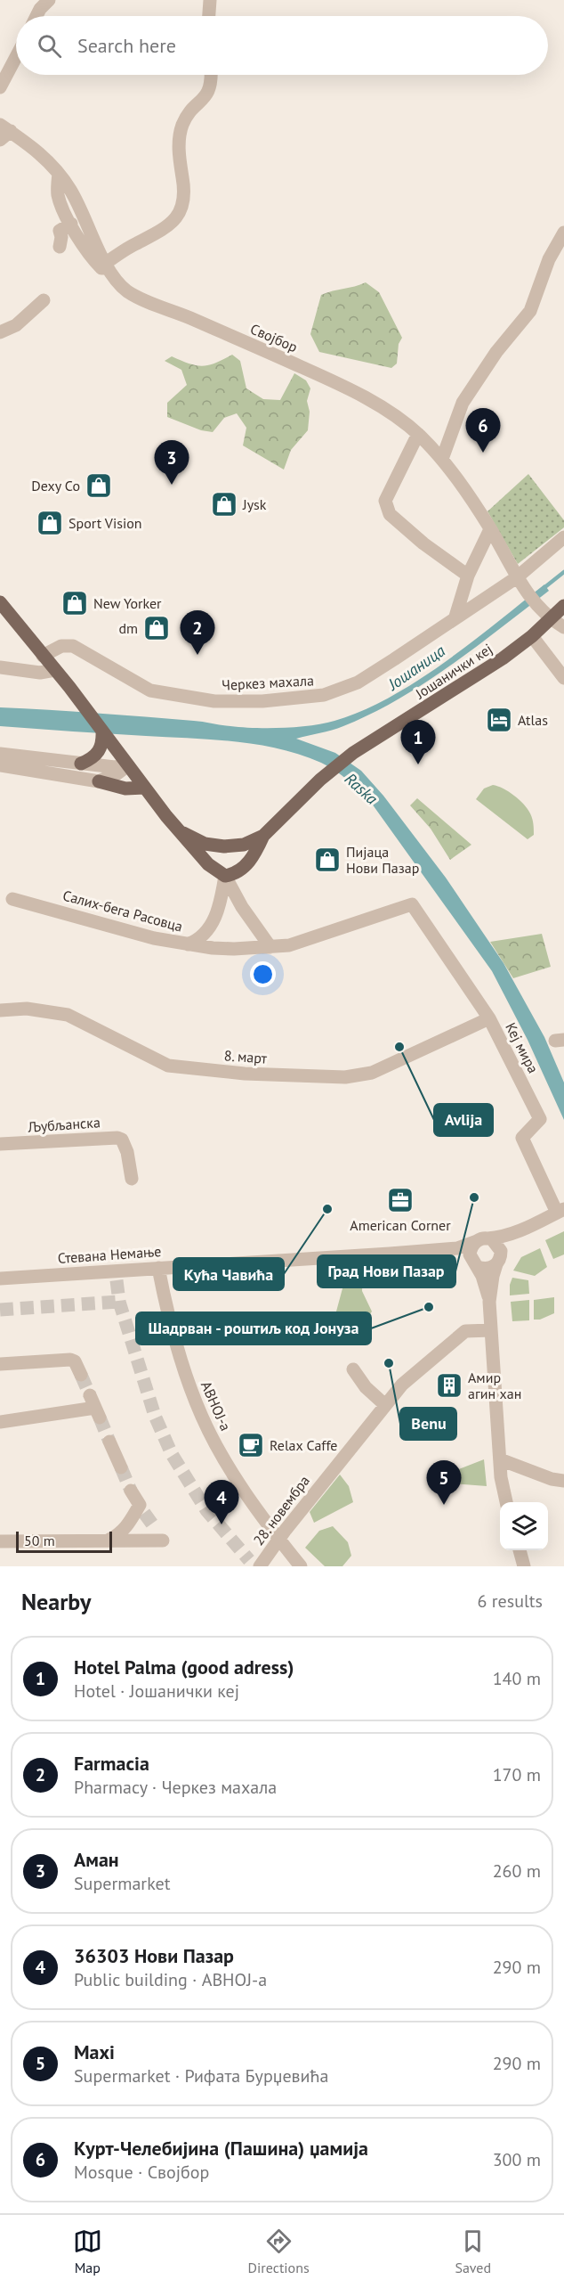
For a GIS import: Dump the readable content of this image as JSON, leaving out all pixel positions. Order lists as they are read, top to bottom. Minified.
{"streets":{"main road":["Јошанички кеј"],"street":["Својбор","Черкез махала","Салих-бега Расовца","Кеј мира","8. март","Љубљанска","Стевана Немање","АВНОЈ-а","28. новембра"]},"crossings":[["Својбор","Јошанички кеј"],["Својбор","Черкез махала"],["Салих-бега Расовца","Кеј мира"],["Кеј мира","8. март"],["Стевана Немање","АВНОЈ-а"],["АВНОЈ-а","28. новембра"]],"water":["Јошаница","Raska"],"places":{"shop":["Dexy Co","Jysk","Sport Vision","New Yorker","dm","Пијаца Нови Пазар"],"hotel":["Atlas"],"other":["Avlija","Град Нови Пазар","Кућа Чавића","Шадрван - роштиљ код Јонуза","Benu"],"office":["American Corner"],"building":["Амир агин хан"],"cafe":["Relax Caffe"]},"scale_bar":"50 m","page":{"search":"Search here","pins":["6","3","2","1","5","4"],"scale":"50 m","heading":["Nearby","6 results"],"list":[{"mark":"1","name":"Hotel Palma (good adress)","note":"Hotel · Јошанички кеј","value":"140 m"},{"mark":"2","name":"Farmacia","note":"Pharmacy · Черкез махала","value":"170 m"},{"mark":"3","name":"Аман","note":"Supermarket","value":"260 m"},{"mark":"4","name":"36303 Нови Пазар","note":"Public building · АВНОЈ-а","value":"290 m"},{"mark":"5","name":"Maxi","note":"Supermarket · Рифата Бурџевића","value":"290 m"},{"mark":"6","name":"Курт-Челебијина (Пашина) џамија","note":"Mosque · Својбор","value":"300 m"}],"nav":["Map","Directions","Saved"]}}
